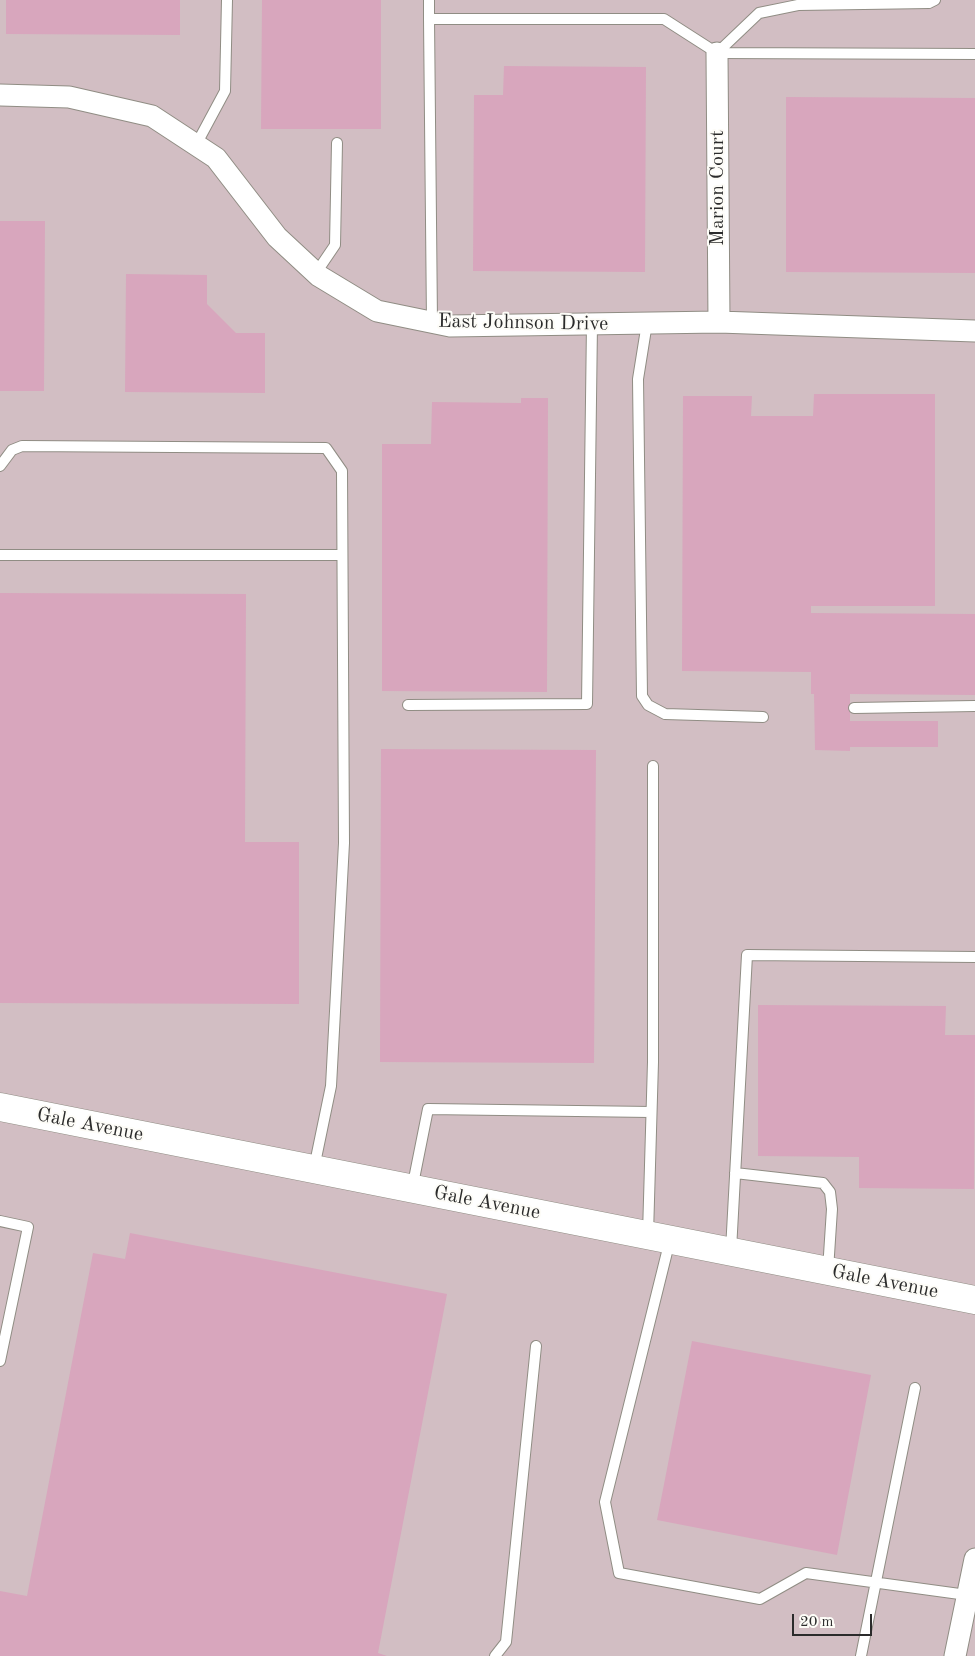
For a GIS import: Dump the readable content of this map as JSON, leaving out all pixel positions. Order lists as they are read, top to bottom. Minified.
{"streets":{"main road":["Gale Avenue"],"street":["Marion Court","East Johnson Drive"]},"crossings":[["Marion Court","East Johnson Drive"]],"scale_bar":"20 m"}
